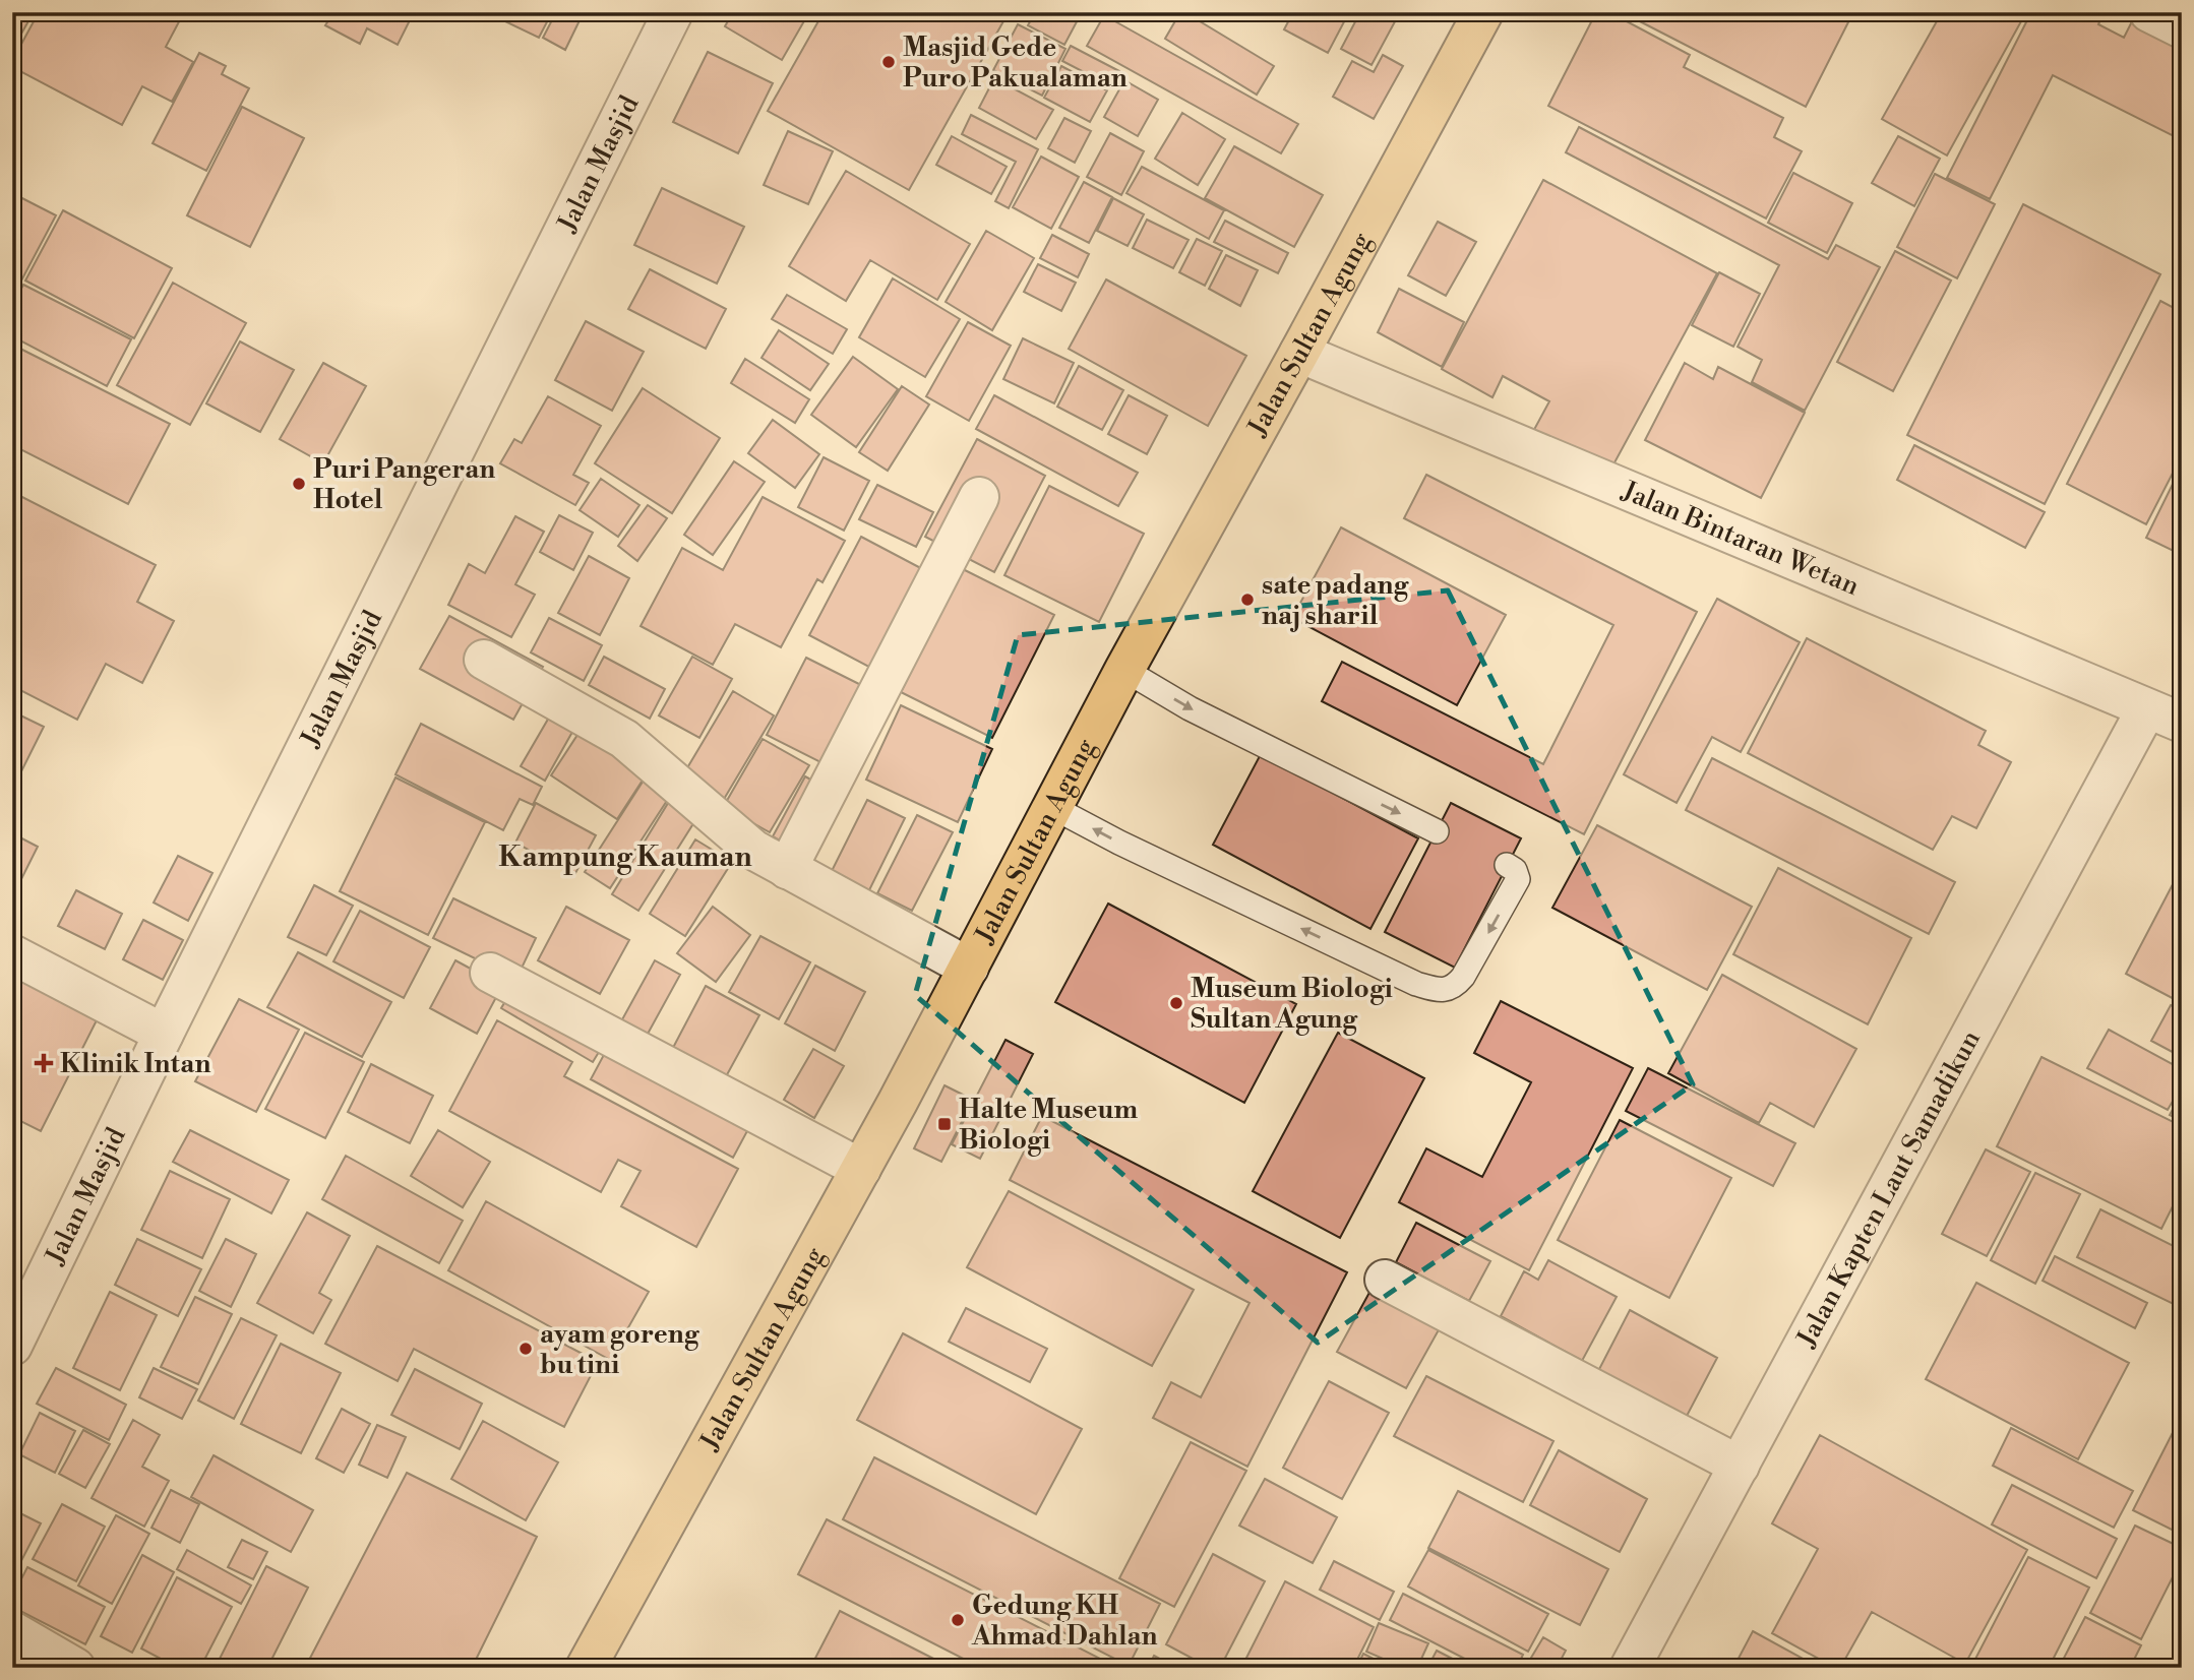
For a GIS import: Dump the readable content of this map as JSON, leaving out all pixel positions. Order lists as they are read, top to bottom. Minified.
{"streets":{"main road":["Jalan Sultan Agung"],"street":["Jalan Masjid","Jalan Bintaran Wetan","Jalan Kapten Laut Samadikun"]},"crossings":[["Jalan Sultan Agung","Jalan Bintaran Wetan"],["Jalan Bintaran Wetan","Jalan Kapten Laut Samadikun"]],"districts":["Kampung Kauman"],"places":{"other":["Masjid Gede Puro Pakualaman","Puri Pangeran Hotel","sate padang naj sharil","Museum Biologi Sultan Agung","ayam goreng bu tini","Gedung KH Ahmad Dahlan"],"health":["Klinik Intan"],"transit":["Halte Museum Biologi"]}}
